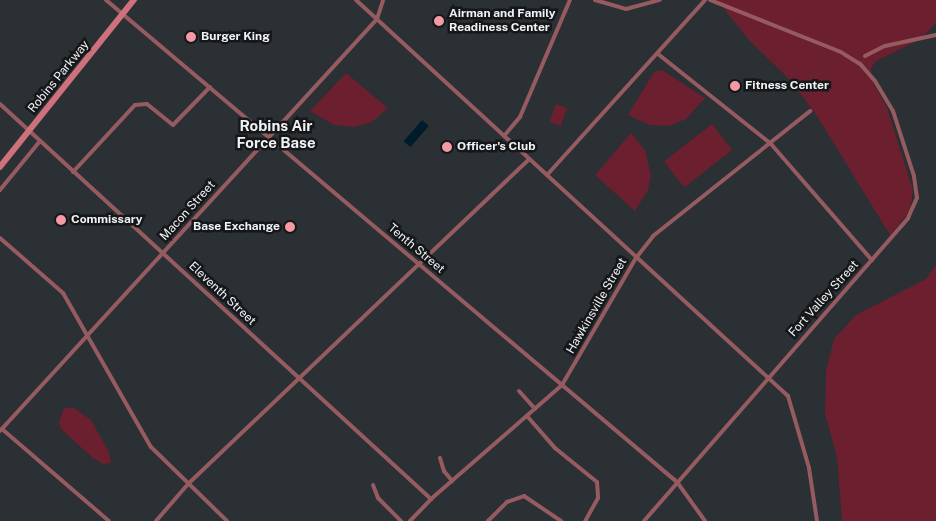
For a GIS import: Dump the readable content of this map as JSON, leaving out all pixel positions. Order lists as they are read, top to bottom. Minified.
{"streets":{"street":["Robins Parkway","Macon Street","Tenth Street","Eleventh Street","Fort Valley Street","Hawkinsville Street"]},"crossings":[["Robins Parkway","Tenth Street"],["Robins Parkway","Eleventh Street"],["Macon Street","Tenth Street"],["Macon Street","Eleventh Street"],["Tenth Street","Fort Valley Street"],["Tenth Street","Hawkinsville Street"],["Eleventh Street","Hawkinsville Street"]],"districts":["Robins Air Force Base"],"places":["Airman and Family Readiness Center","Burger King","Fitness Center","Officer's Club","Commissary","Base Exchange"]}
